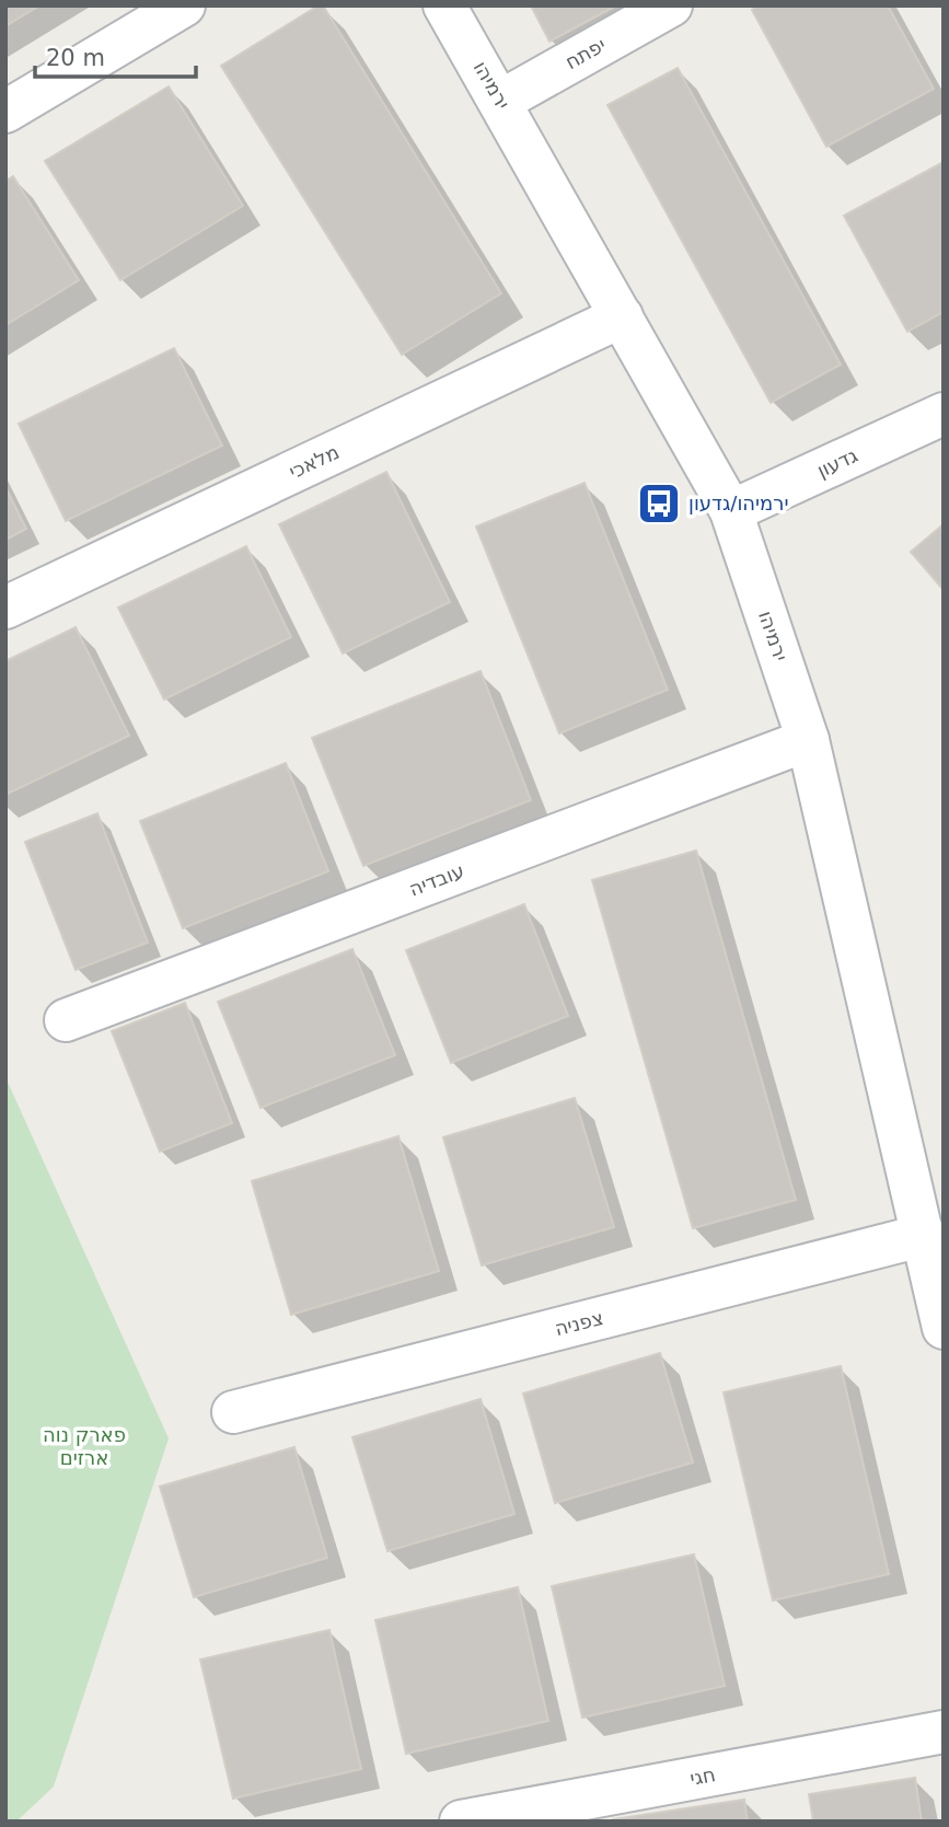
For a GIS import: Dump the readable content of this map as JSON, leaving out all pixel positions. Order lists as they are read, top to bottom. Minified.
{"streets":{"street":["יפתח","ירמיהו","מלאכי","גדעון","עובדיה","צפניה","חגי"]},"crossings":[["יפתח","ירמיהו"],["ירמיהו","מלאכי"],["ירמיהו","גדעון"],["ירמיהו","עובדיה"],["ירמיהו","צפניה"]],"parks":["פארק נוה ארזים"],"places":{"bus stop":["ירמיהו/גדעון"]},"scale_bar":"20 m"}
